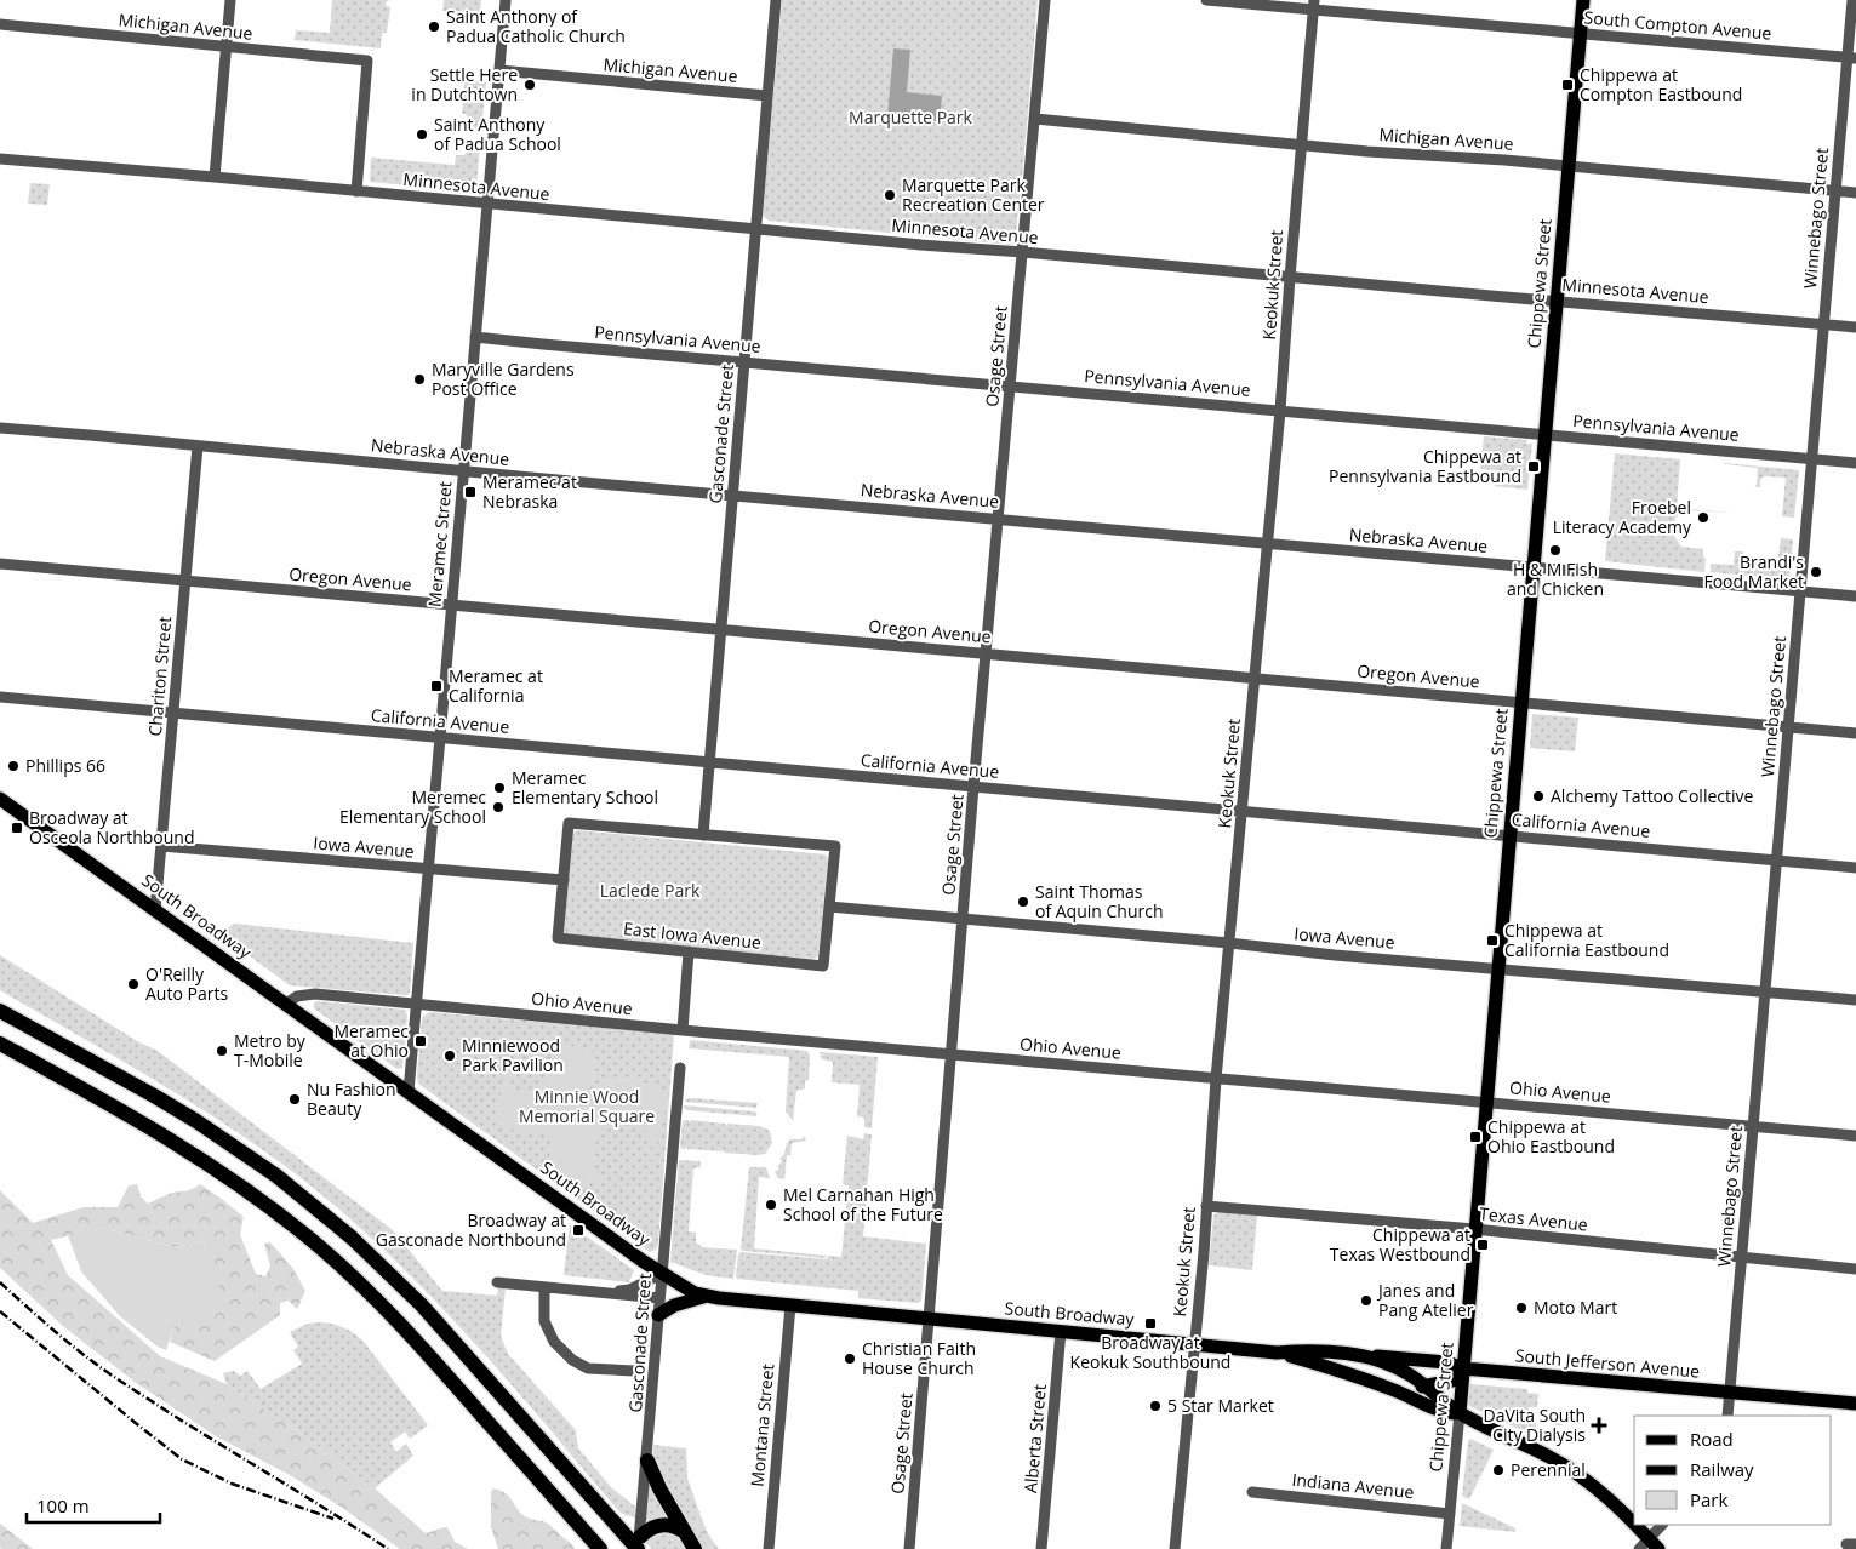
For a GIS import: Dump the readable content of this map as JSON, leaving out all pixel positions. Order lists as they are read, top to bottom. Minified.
{"streets":{"main road":["Chippewa Street","South Broadway","South Jefferson Avenue"],"street":["South Compton Avenue","Michigan Avenue","Minnesota Avenue","Winnebago Street","Keokuk Street","Pennsylvania Avenue","Osage Street","Gasconade Street","Nebraska Avenue","Meramec Street","Oregon Avenue","Chariton Street","California Avenue","Iowa Avenue","East Iowa Avenue","Ohio Avenue","Texas Avenue","Montana Street","Alberta Street","Indiana Avenue"]},"crossings":[["South Compton Avenue","Winnebago Street"],["South Compton Avenue","Chippewa Street"],["South Compton Avenue","Keokuk Street"],["Michigan Avenue","Minnesota Avenue"],["Michigan Avenue","Winnebago Street"],["Michigan Avenue","Chippewa Street"],["Michigan Avenue","Keokuk Street"],["Michigan Avenue","Osage Street"],["Michigan Avenue","Gasconade Street"],["Michigan Avenue","Meramec Street"],["Minnesota Avenue","Winnebago Street"],["Minnesota Avenue","Chippewa Street"],["Minnesota Avenue","Keokuk Street"],["Minnesota Avenue","Osage Street"],["Minnesota Avenue","Gasconade Street"],["Minnesota Avenue","Meramec Street"],["Winnebago Street","Pennsylvania Avenue"],["Winnebago Street","Nebraska Avenue"],["Winnebago Street","Oregon Avenue"],["Winnebago Street","California Avenue"],["Winnebago Street","Iowa Avenue"],["Winnebago Street","Ohio Avenue"],["Winnebago Street","Texas Avenue"],["Winnebago Street","South Jefferson Avenue"],["Chippewa Street","Pennsylvania Avenue"],["Chippewa Street","Nebraska Avenue"],["Chippewa Street","Oregon Avenue"],["Chippewa Street","California Avenue"],["Chippewa Street","Iowa Avenue"],["Chippewa Street","South Broadway"],["Chippewa Street","Ohio Avenue"],["Chippewa Street","Texas Avenue"],["Chippewa Street","South Jefferson Avenue"],["Chippewa Street","Indiana Avenue"],["Keokuk Street","Pennsylvania Avenue"],["Keokuk Street","Nebraska Avenue"],["Keokuk Street","Oregon Avenue"],["Keokuk Street","California Avenue"],["Keokuk Street","Iowa Avenue"],["Keokuk Street","South Broadway"],["Keokuk Street","Ohio Avenue"],["Keokuk Street","Texas Avenue"],["Pennsylvania Avenue","Osage Street"],["Pennsylvania Avenue","Gasconade Street"],["Pennsylvania Avenue","Meramec Street"],["Osage Street","Nebraska Avenue"],["Osage Street","Oregon Avenue"],["Osage Street","California Avenue"],["Osage Street","Iowa Avenue"],["Osage Street","South Broadway"],["Osage Street","Ohio Avenue"],["Gasconade Street","Nebraska Avenue"],["Gasconade Street","Oregon Avenue"],["Gasconade Street","California Avenue"],["Gasconade Street","South Broadway"],["Nebraska Avenue","Meramec Street"],["Nebraska Avenue","Chariton Street"],["Meramec Street","Oregon Avenue"],["Meramec Street","California Avenue"],["Meramec Street","Iowa Avenue"],["Meramec Street","South Broadway"],["Meramec Street","Ohio Avenue"],["Oregon Avenue","Chariton Street"],["Chariton Street","California Avenue"],["Chariton Street","Iowa Avenue"],["Chariton Street","South Broadway"],["Iowa Avenue","East Iowa Avenue"],["South Broadway","Ohio Avenue"],["South Broadway","South Jefferson Avenue"],["South Broadway","Montana Street"],["South Broadway","Alberta Street"]],"parks":["Marquette Park","Laclede Park","Minnie Wood Memorial Square"],"places":{"other":["Saint Anthony of Padua Catholic Church","Settle Here in Dutchtown","Saint Anthony of Padua School","Marquette Park Recreation Center","Maryville Gardens Post Office","Froebel Literacy Academy","H & M Fish and Chicken","Brandi's Food Market","Phillips 66","Meramec Elementary School","Alchemy Tattoo Collective","Meremec Elementary School","Saint Thomas of Aquin Church","O'Reilly Auto Parts","Metro by T-Mobile","Minniewood Park Pavilion","Nu Fashion Beauty","Mel Carnahan High School of the Future","Janes and Pang Atelier","Moto Mart","Christian Faith House Church","5 Star Market","Perennial"],"transit":["Chippewa at Compton Eastbound","Chippewa at Pennsylvania Eastbound","Meramec at Nebraska","Meramec at California","Broadway at Osceola Northbound","Chippewa at California Eastbound","Meramec at Ohio","Chippewa at Ohio Eastbound","Broadway at Gasconade Northbound","Chippewa at Texas Westbound","Broadway at Keokuk Southbound"],"health":["DaVita South City Dialysis"]},"legend":["Road","Railway","Park"],"scale_bar":"100 m"}
